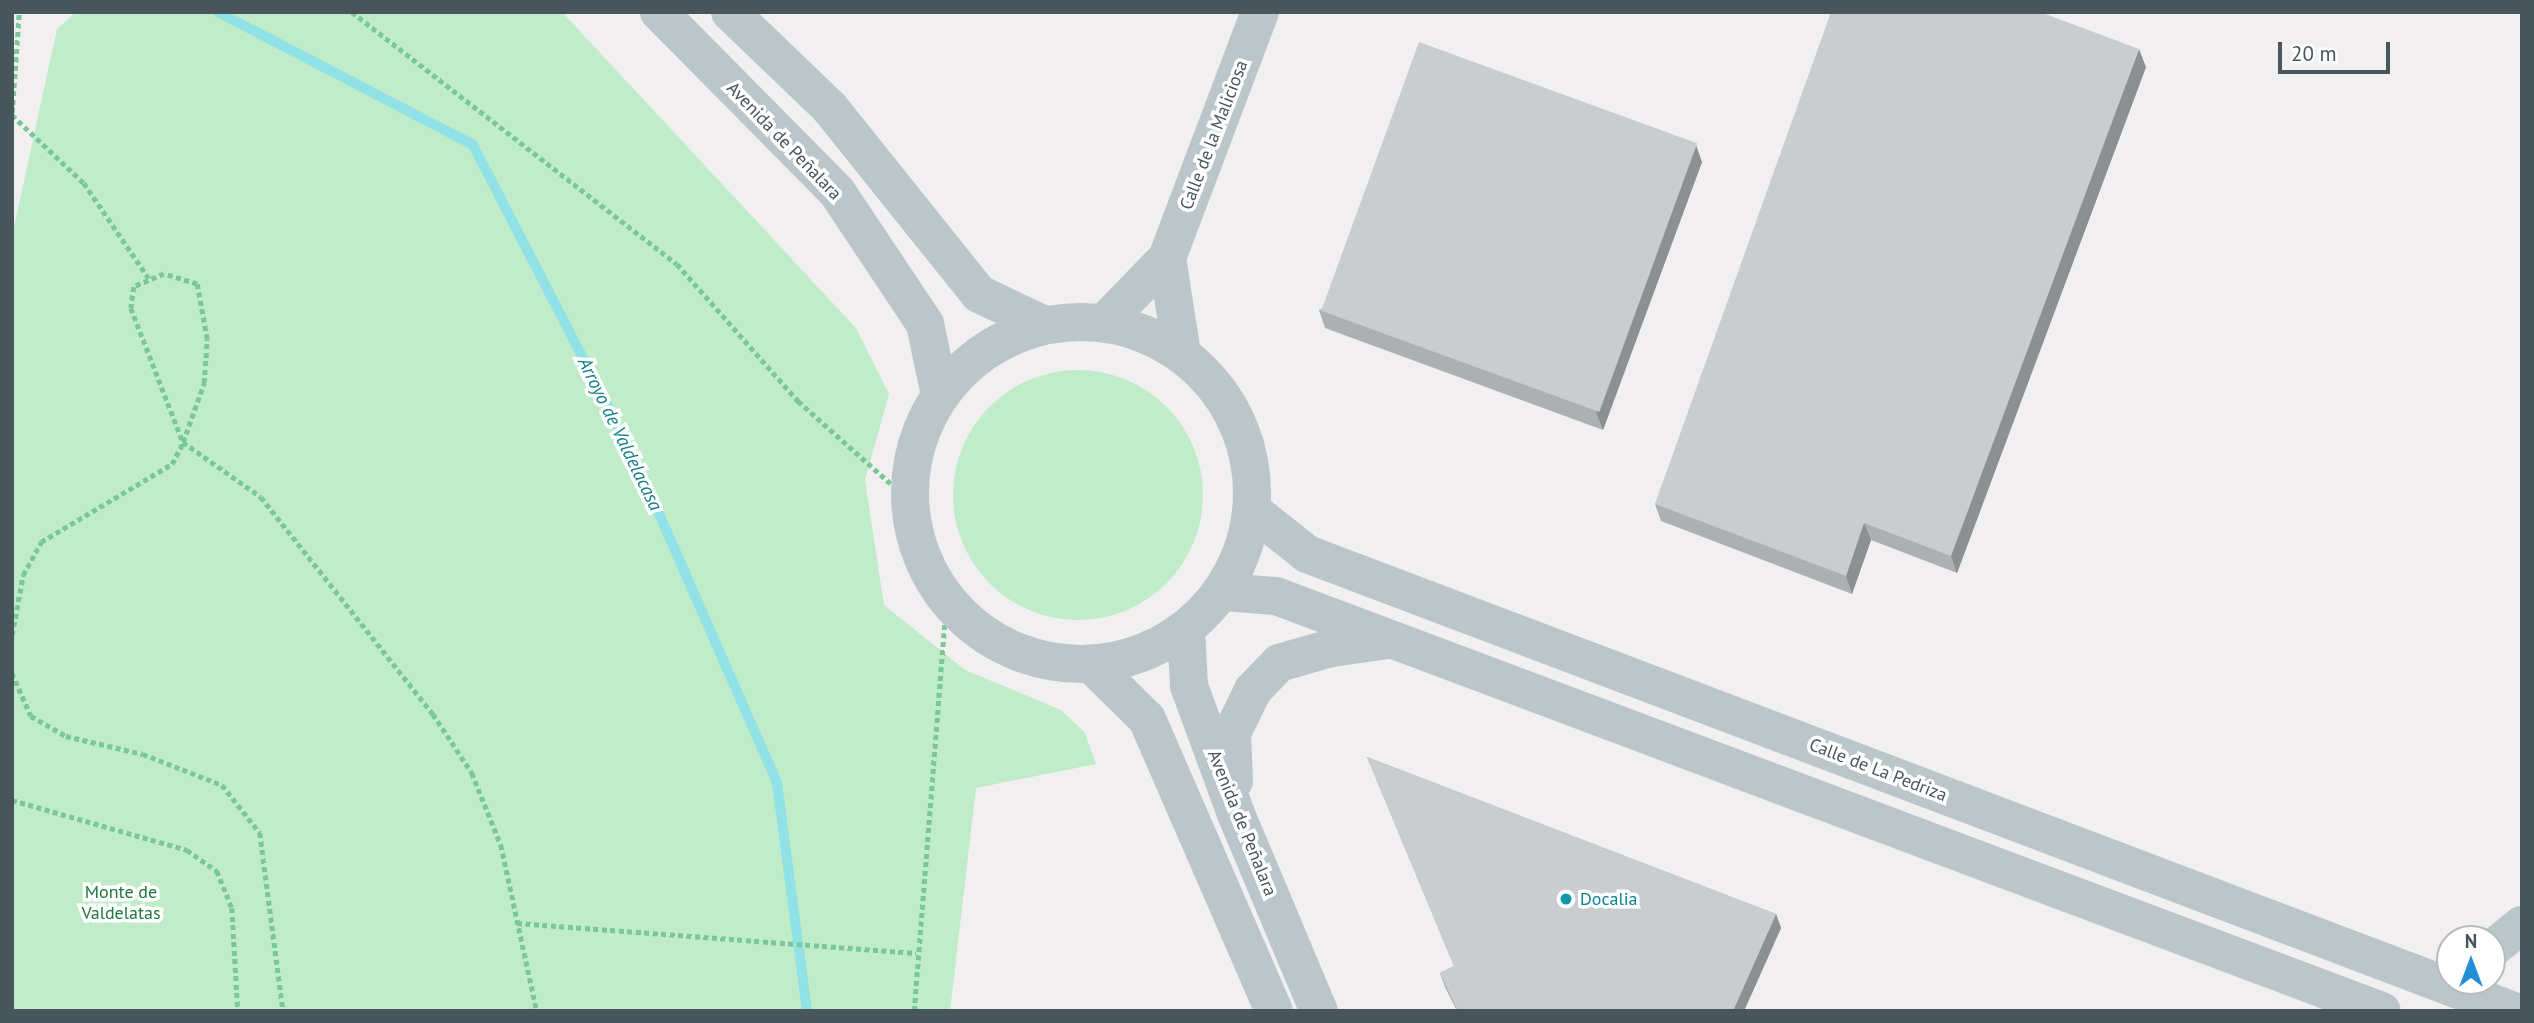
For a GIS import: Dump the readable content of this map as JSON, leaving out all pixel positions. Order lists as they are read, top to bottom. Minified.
{"streets":{"street":["Calle de la Maliciosa","Avenida de Peñalara","Calle de La Pedriza"]},"water":["Arroyo de Valdelacasa"],"parks":["Monte de Valdelatas"],"places":["Docalia"],"scale_bar":"20 m","north":"top"}
